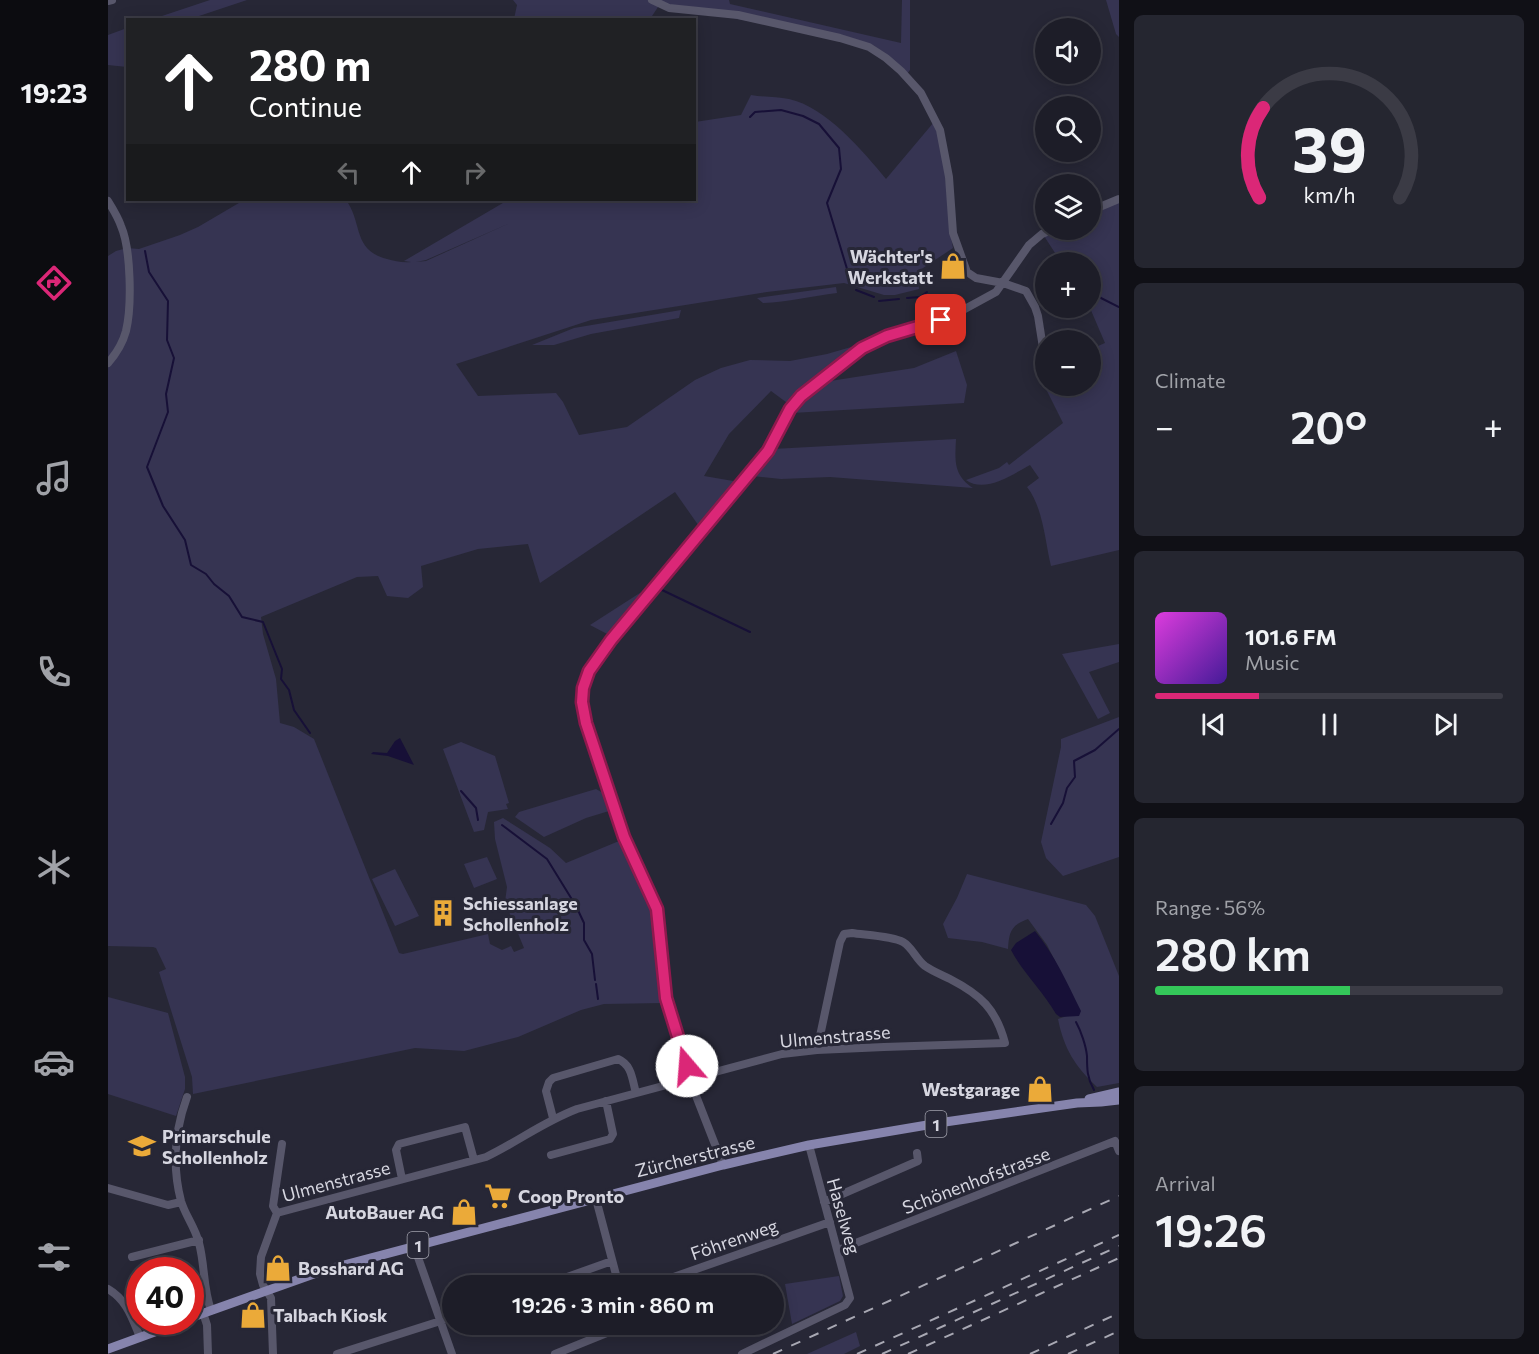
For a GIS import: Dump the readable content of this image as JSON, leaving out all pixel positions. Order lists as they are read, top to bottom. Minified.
{"streets":{"main road":["1","Zürcherstrasse"],"street":["Ulmenstrasse","Schönenhofstrasse","Haselweg","Föhrenweg"]},"crossings":[["Ulmenstrasse","Zürcherstrasse"],["Zürcherstrasse","Haselweg"],["Schönenhofstrasse","Haselweg"],["Haselweg","Föhrenweg"]],"places":{"shop":["Wächter's Werkstatt","Westgarage","AutoBauer AG","Bosshard AG","Talbach Kiosk"],"building":["Schiessanlage Schollenholz"],"school or university":["Primarschule Schollenholz"],"supermarket":["Coop Pronto"]},"page":{"tabs":"19:23","map_buttons":["+","−"],"turn":["280 m","Continue"],"tile":["Climate",["Range · 56%","280 km"],["Arrival","19:26"]],"heat":["−","20°","+"],"song":["101.6 FM","Music"],"limit":"40","trip":"19:26 · 3 min · 860 m","gauge":["39","km/h"]}}
